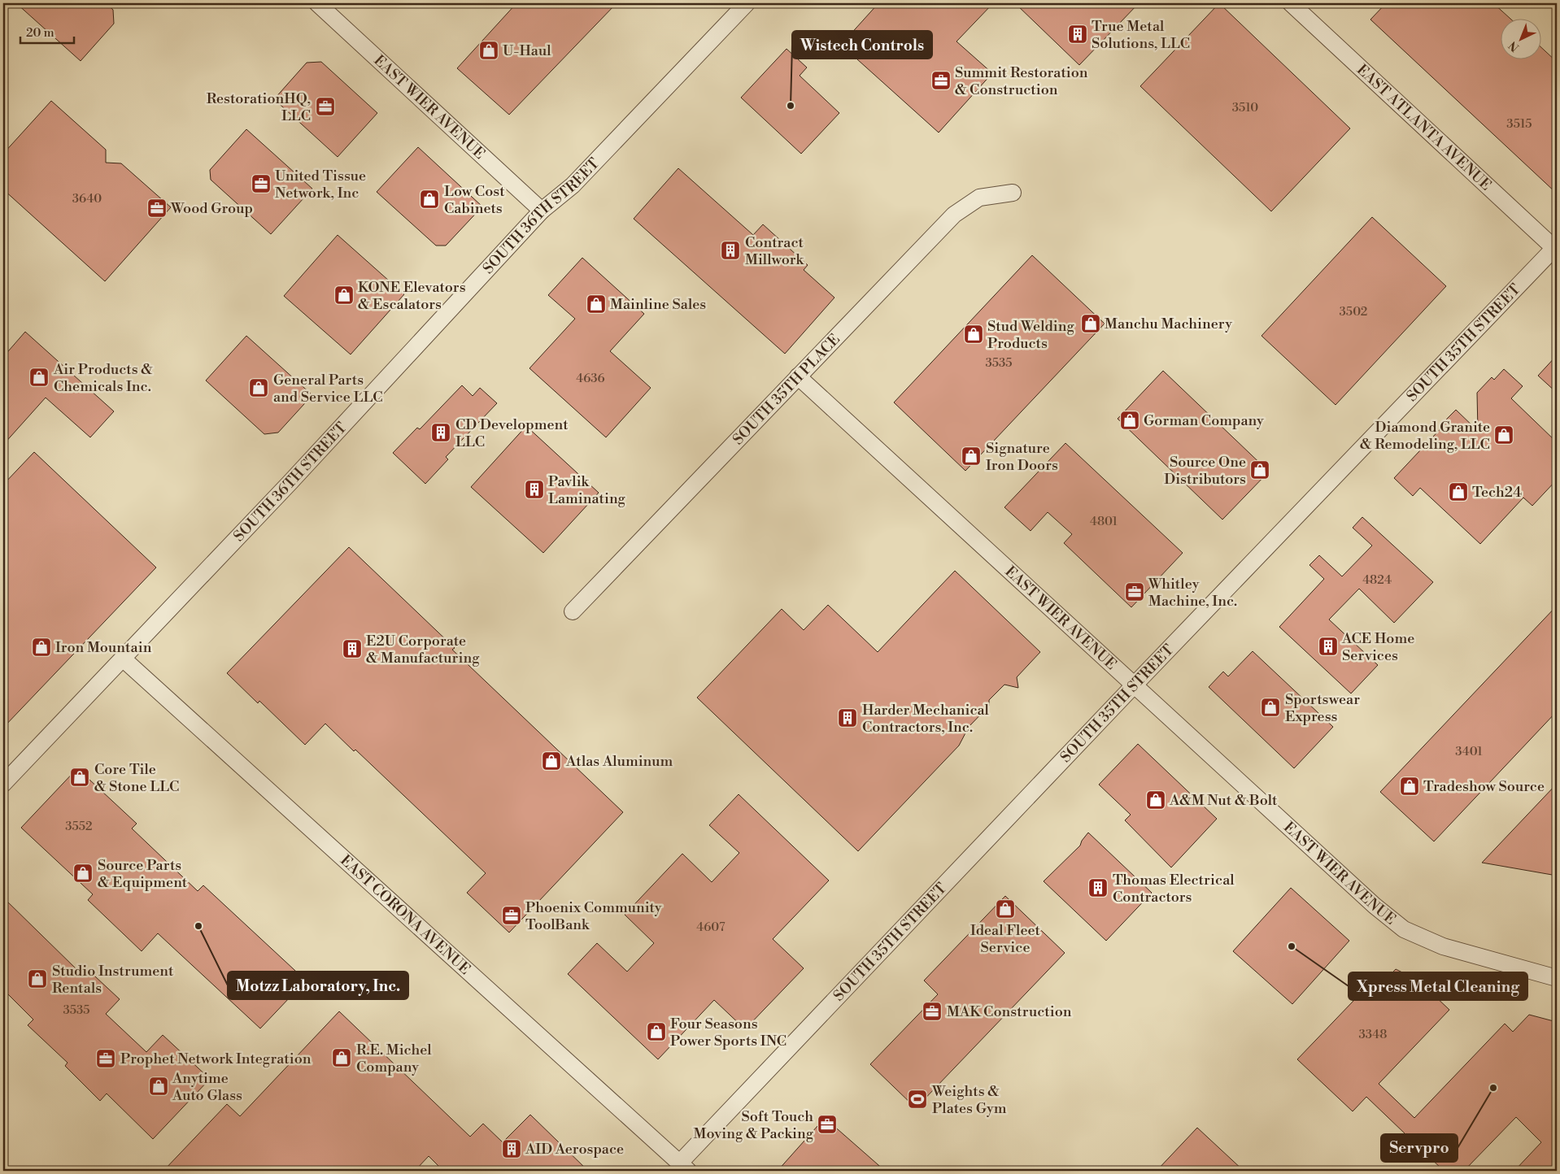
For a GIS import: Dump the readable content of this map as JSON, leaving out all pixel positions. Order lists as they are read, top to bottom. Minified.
{"streets":{"street":["EAST WIER AVENUE","EAST ATLANTA AVENUE","SOUTH 36TH STREET","SOUTH 35TH STREET","SOUTH 35TH PLACE","EAST CORONA AVENUE"]},"crossings":[["EAST WIER AVENUE","SOUTH 36TH STREET"],["EAST WIER AVENUE","SOUTH 35TH STREET"],["EAST WIER AVENUE","SOUTH 35TH PLACE"],["EAST ATLANTA AVENUE","SOUTH 35TH STREET"],["SOUTH 36TH STREET","EAST CORONA AVENUE"],["SOUTH 35TH STREET","EAST CORONA AVENUE"]],"places":{"building":["True Metal Solutions, LLC","Contract Millwork","CD Development LLC","Pavlik Laminating","ACE Home Services","E2U Corporate & Manufacturing","Harder Mechanical Contractors, Inc.","Thomas Electrical Contractors","AID Aerospace"],"shop":["U-Haul","Low Cost Cabinets","KONE Elevators & Escalators","Mainline Sales","Manchu Machinery","Stud Welding Products","Air Products & Chemicals Inc.","General Parts and Service LLC","Gorman Company","Diamond Granite & Remodeling, LLC","Signature Iron Doors","Source One Distributors","Tech24","Iron Mountain","Sportswear Express","Atlas Aluminum","Core Tile & Stone LLC","Tradeshow Source","A&M Nut & Bolt","Source Parts & Equipment","Ideal Fleet Service","Studio Instrument Rentals","Four Seasons Power Sports INC","R.E. Michel Company","Anytime Auto Glass"],"office":["Summit Restoration & Construction","RestorationHQ, LLC","United Tissue Network, Inc","Wood Group","Whitley Machine, Inc.","Phoenix Community ToolBank","MAK Construction","Prophet Network Integration","Soft Touch Moving & Packing"],"other":["Wistech Controls","Motzz Laboratory, Inc.","Xpress Metal Cleaning","Servpro"],"sports":["Weights & Plates Gym"]},"house_numbers":["3510","3515","3640","3502","3535","4636","4801","4824","3401","3552","4607","3535","3348"],"scale_bar":"20 m","north":"bottom left"}
